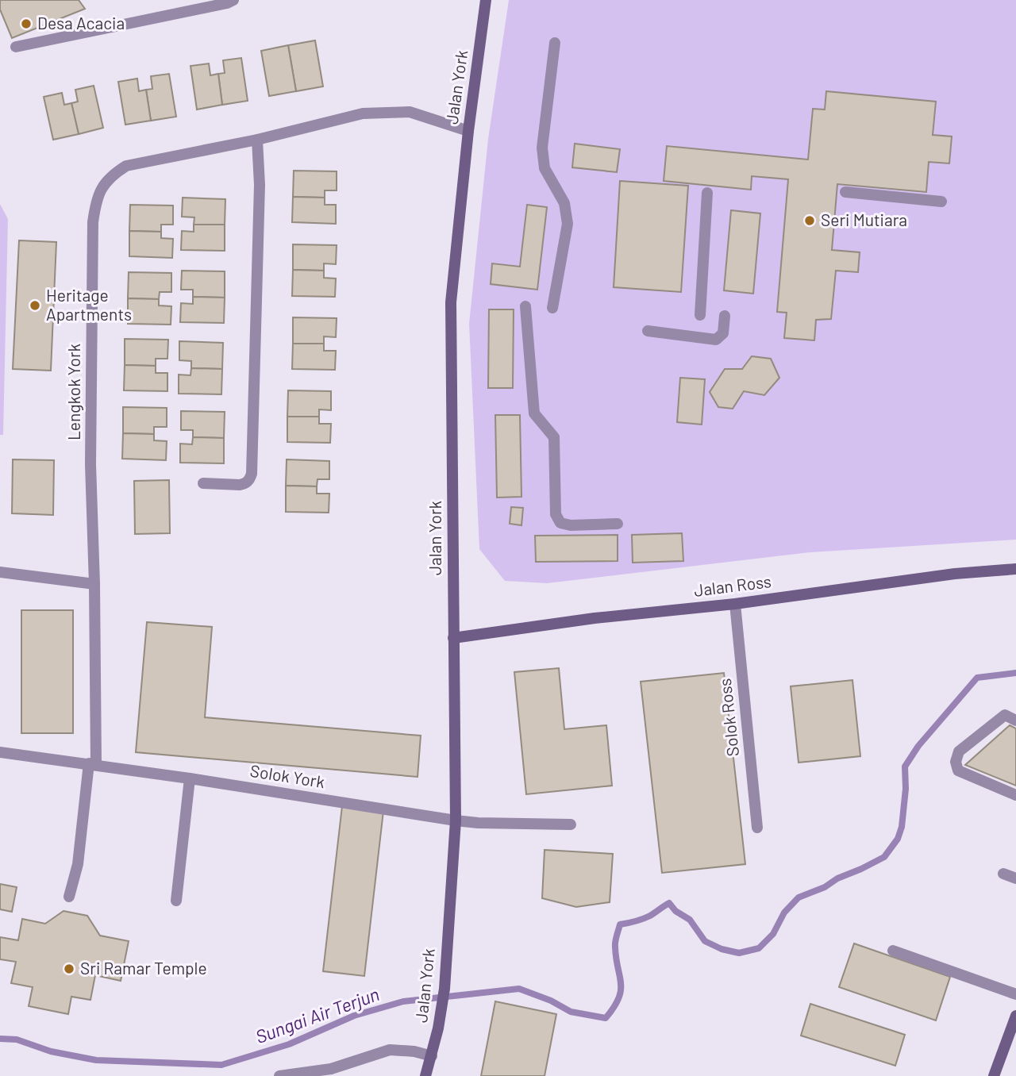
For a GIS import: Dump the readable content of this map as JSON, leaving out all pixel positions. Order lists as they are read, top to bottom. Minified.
{"streets":{"street":["Jalan York","Lengkok York","Jalan Ross","Solok Ross","Solok York"]},"crossings":[["Jalan York","Lengkok York"],["Jalan York","Jalan Ross"],["Jalan York","Solok York"],["Lengkok York","Solok York"],["Jalan Ross","Solok Ross"]],"water":["Sungai Air Terjun"],"places":["Desa Acacia","Seri Mutiara","Heritage Apartments","Sri Ramar Temple"]}
